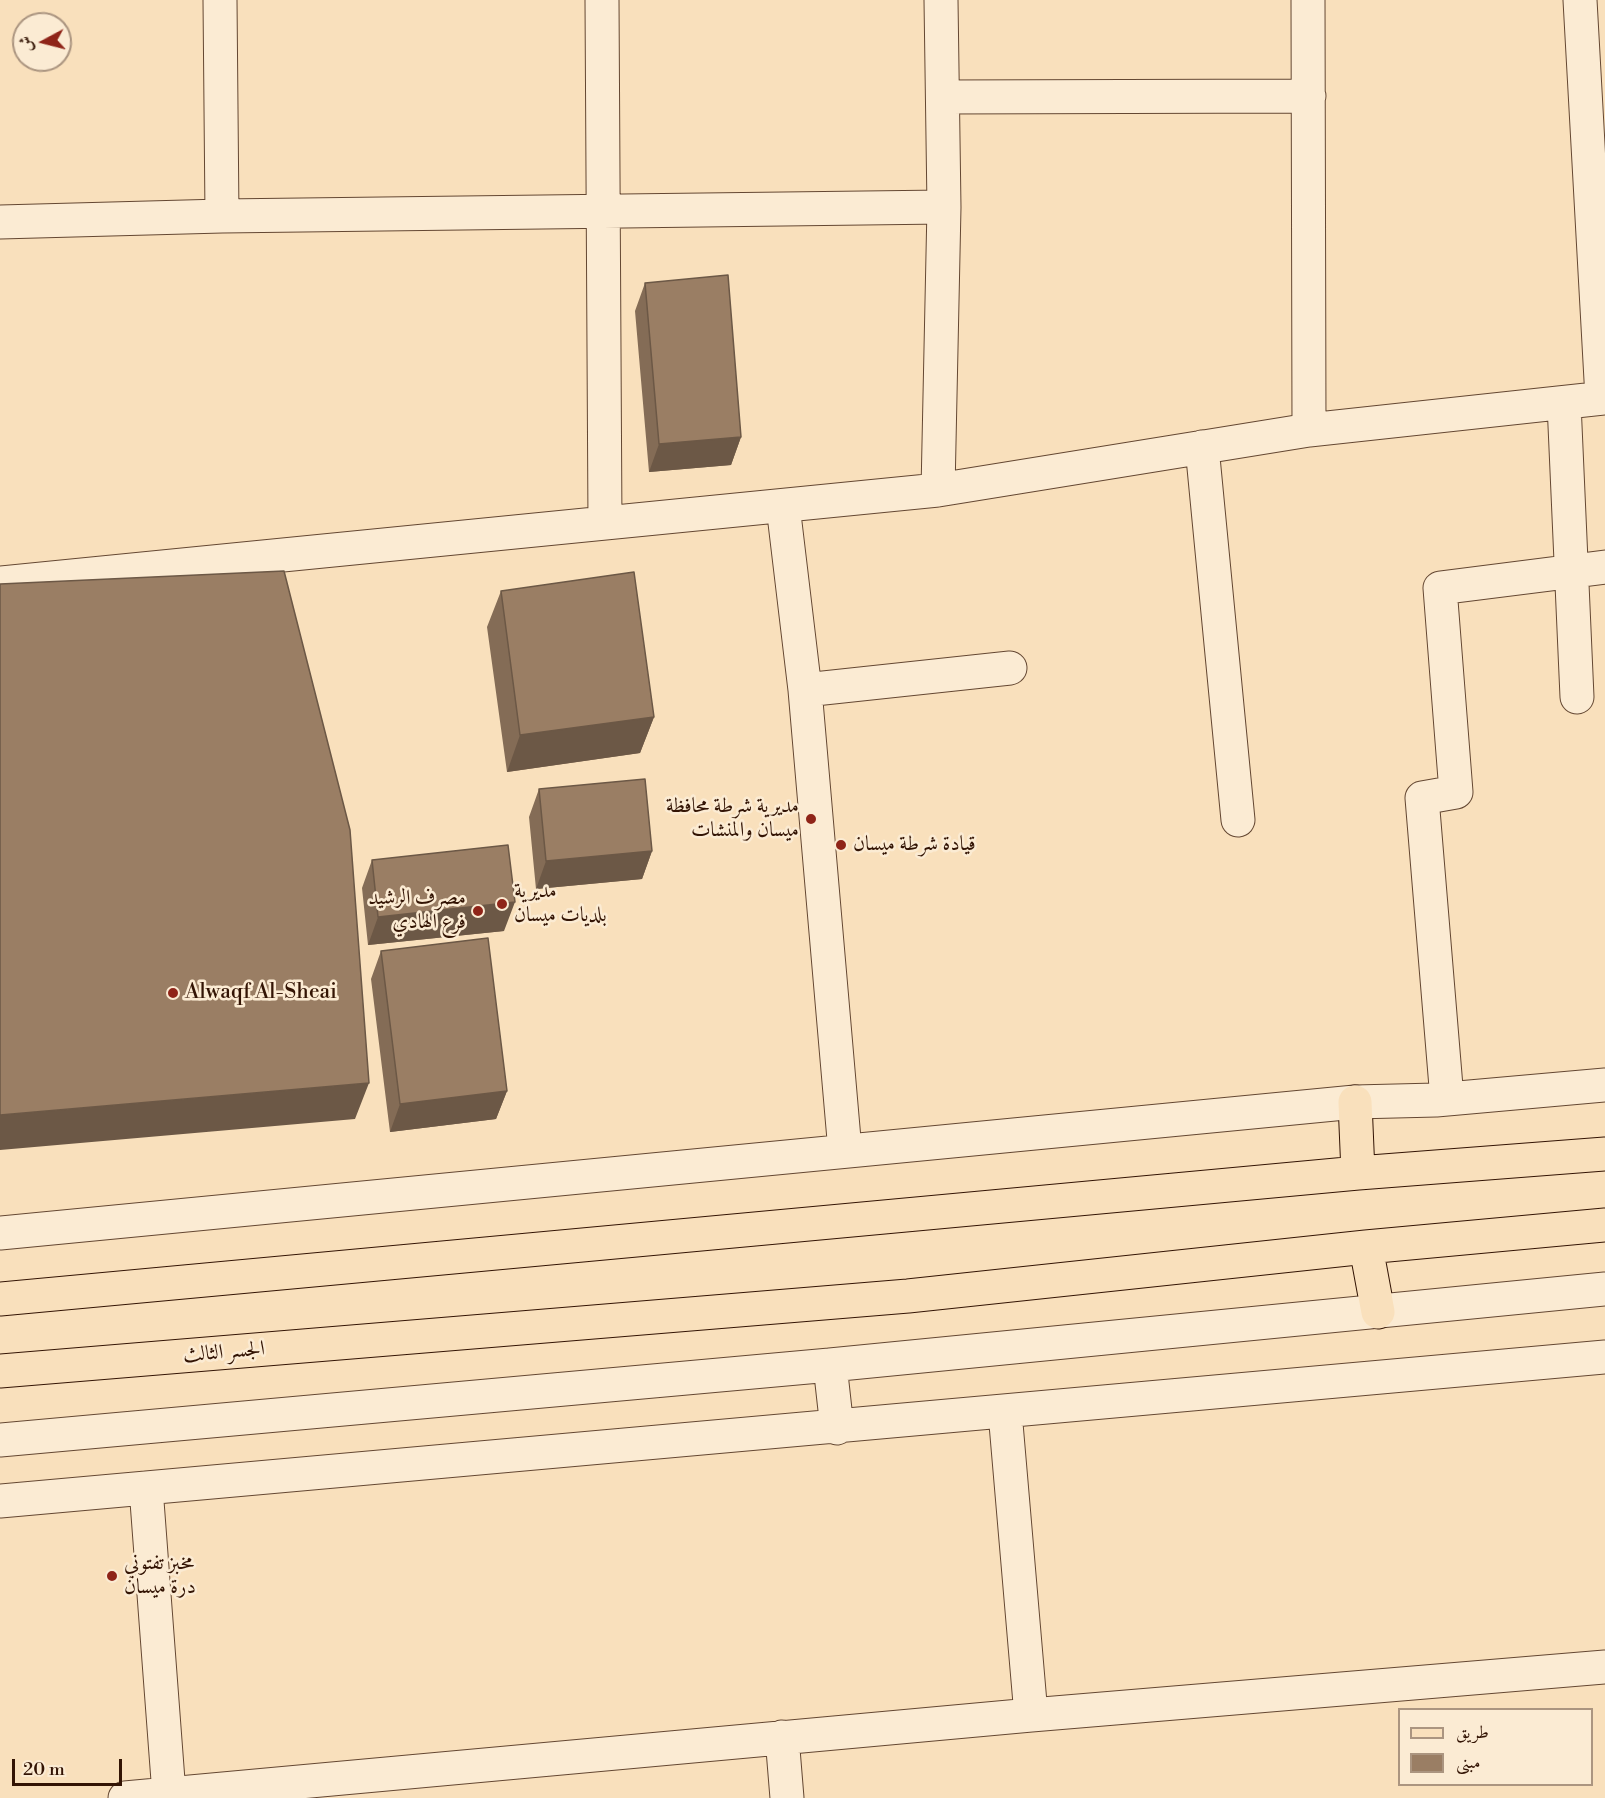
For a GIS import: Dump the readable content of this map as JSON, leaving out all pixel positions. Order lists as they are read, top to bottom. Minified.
{"streets":{"main road":["الجسر الثالث"]},"places":["مديرية شرطة محافظة ميسان والمنشات","قيادة شرطة ميسان","مديرية بلديات ميسان","مصرف الرشيد فرع الهادي","Alwaqf Al-Sheai","مخبز تفتوني درة ميسان"],"legend":["طريق","مبنى"],"scale_bar":"20 m","north":"left"}
